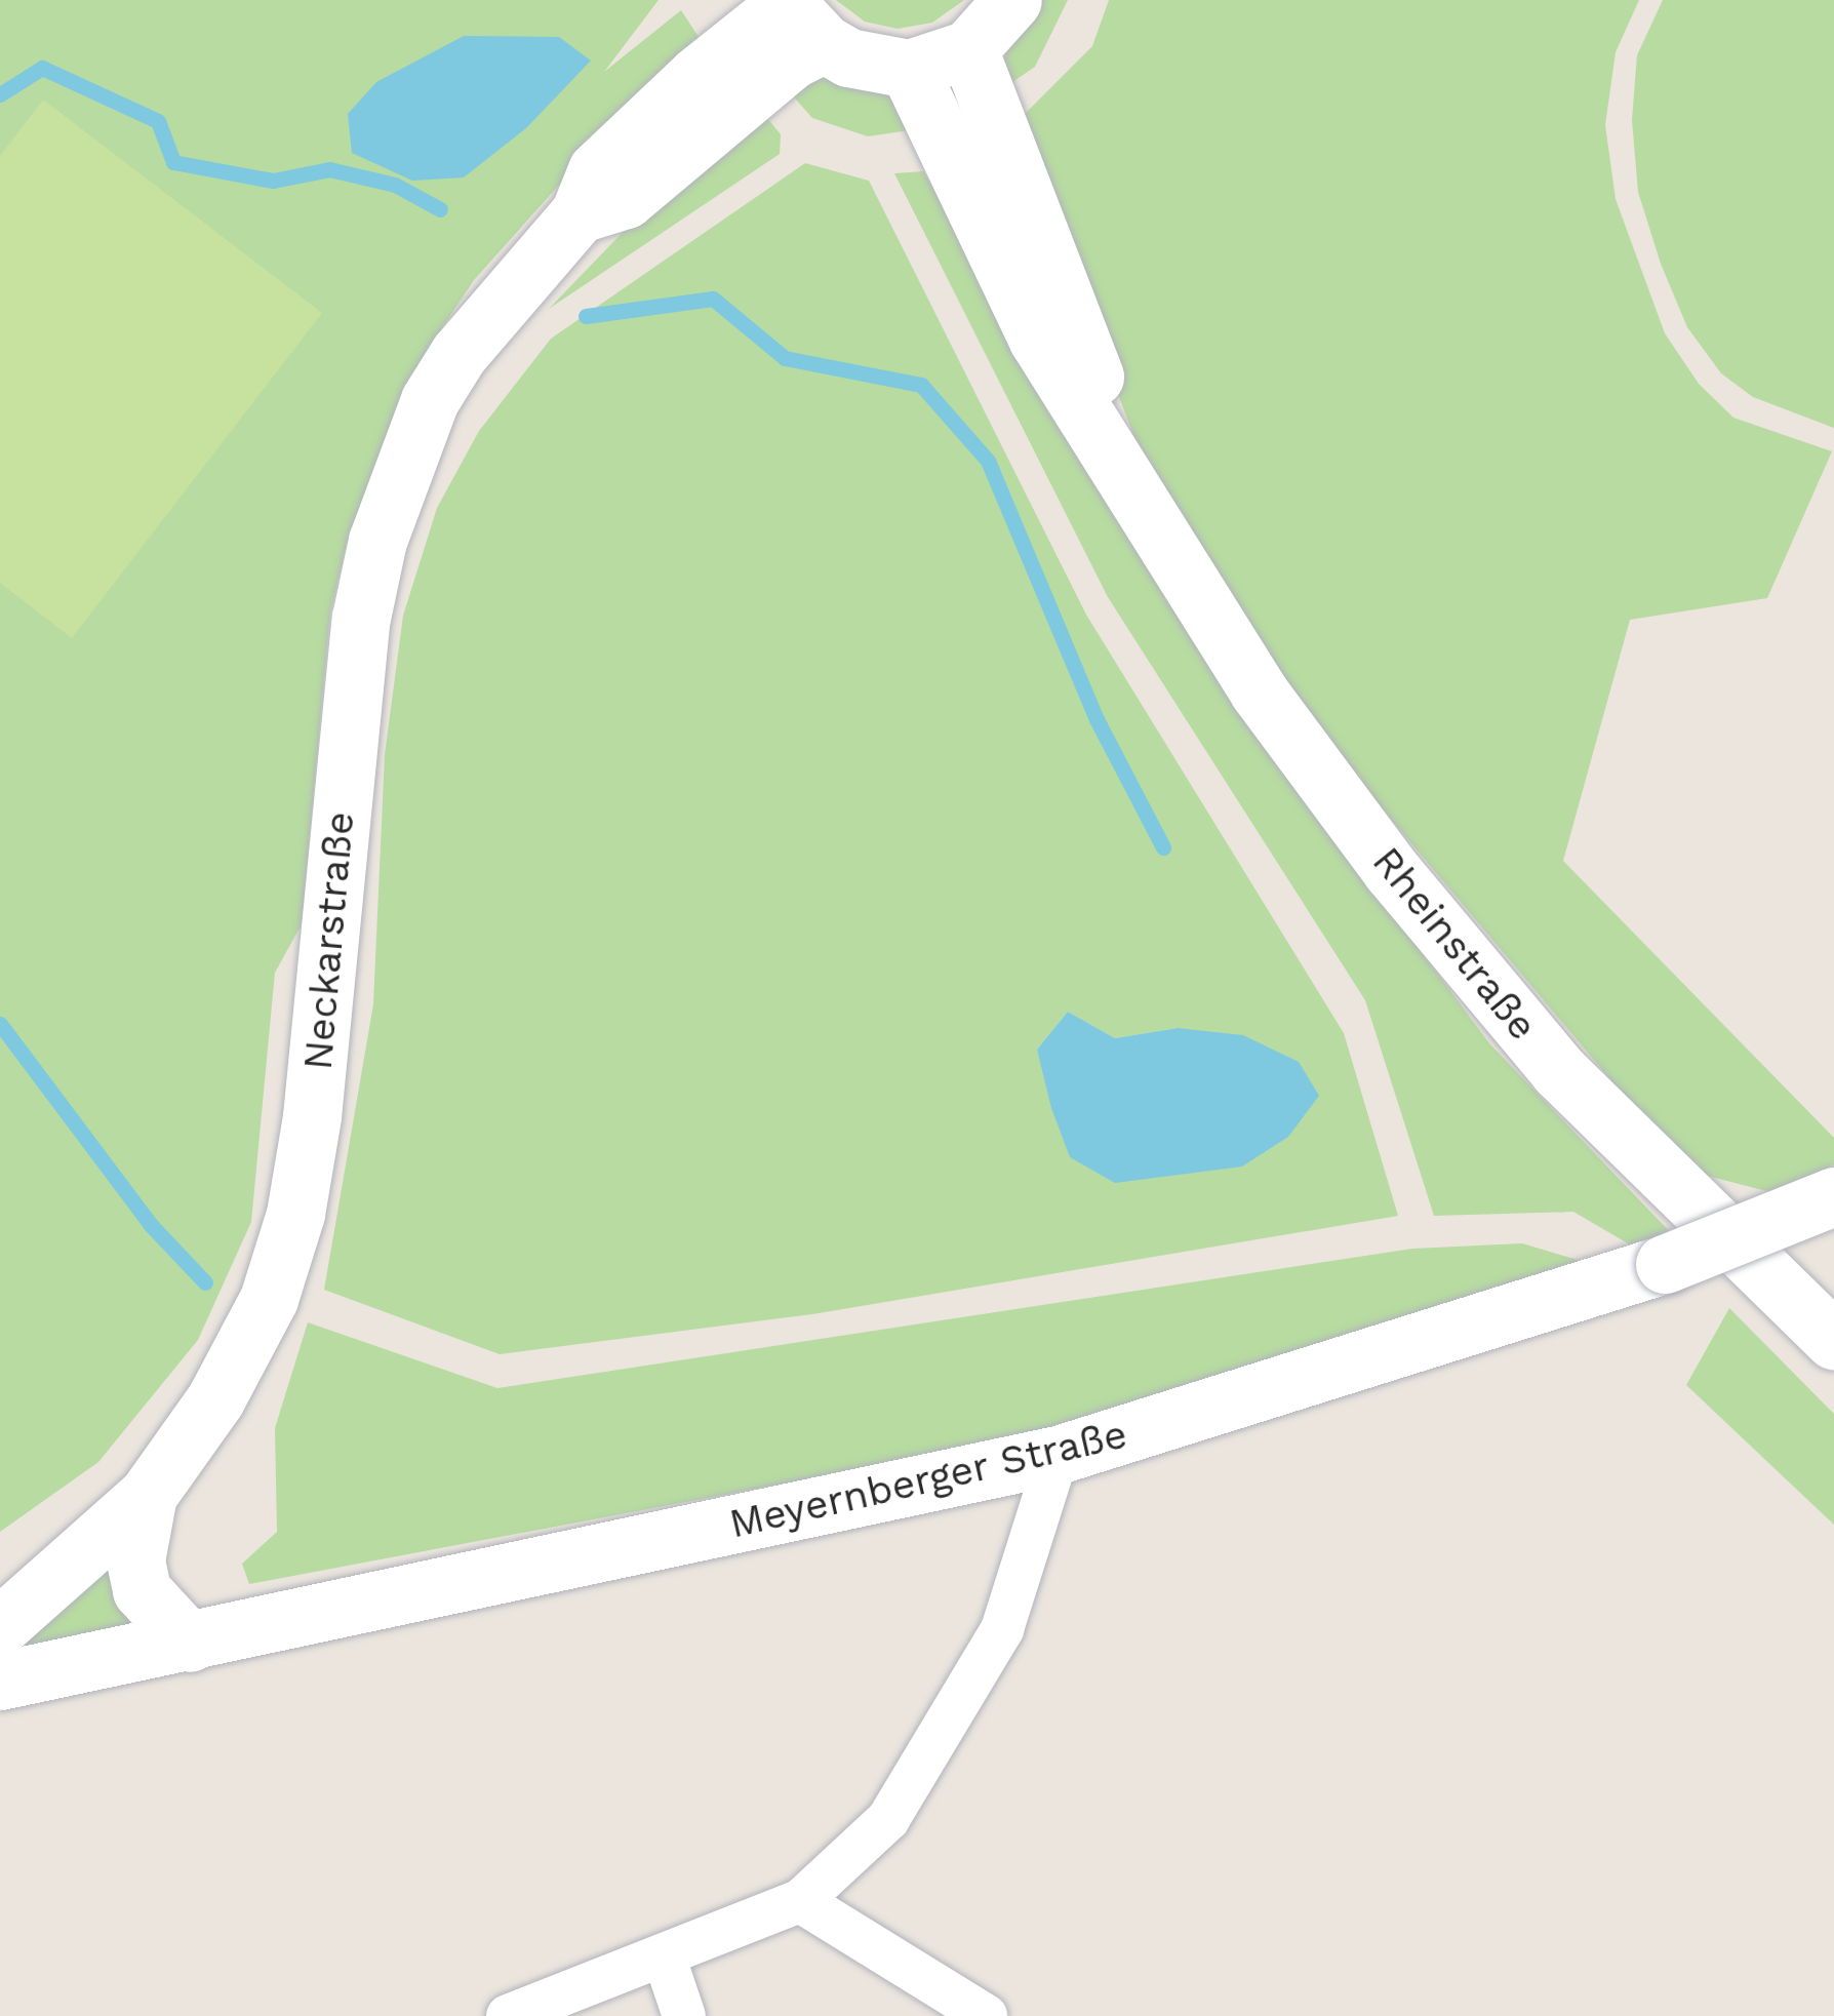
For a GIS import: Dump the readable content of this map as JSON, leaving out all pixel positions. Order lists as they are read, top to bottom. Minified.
{"streets":{"street":["Neckarstraße","Rheinstraße","Meyernberger Straße"]}}
